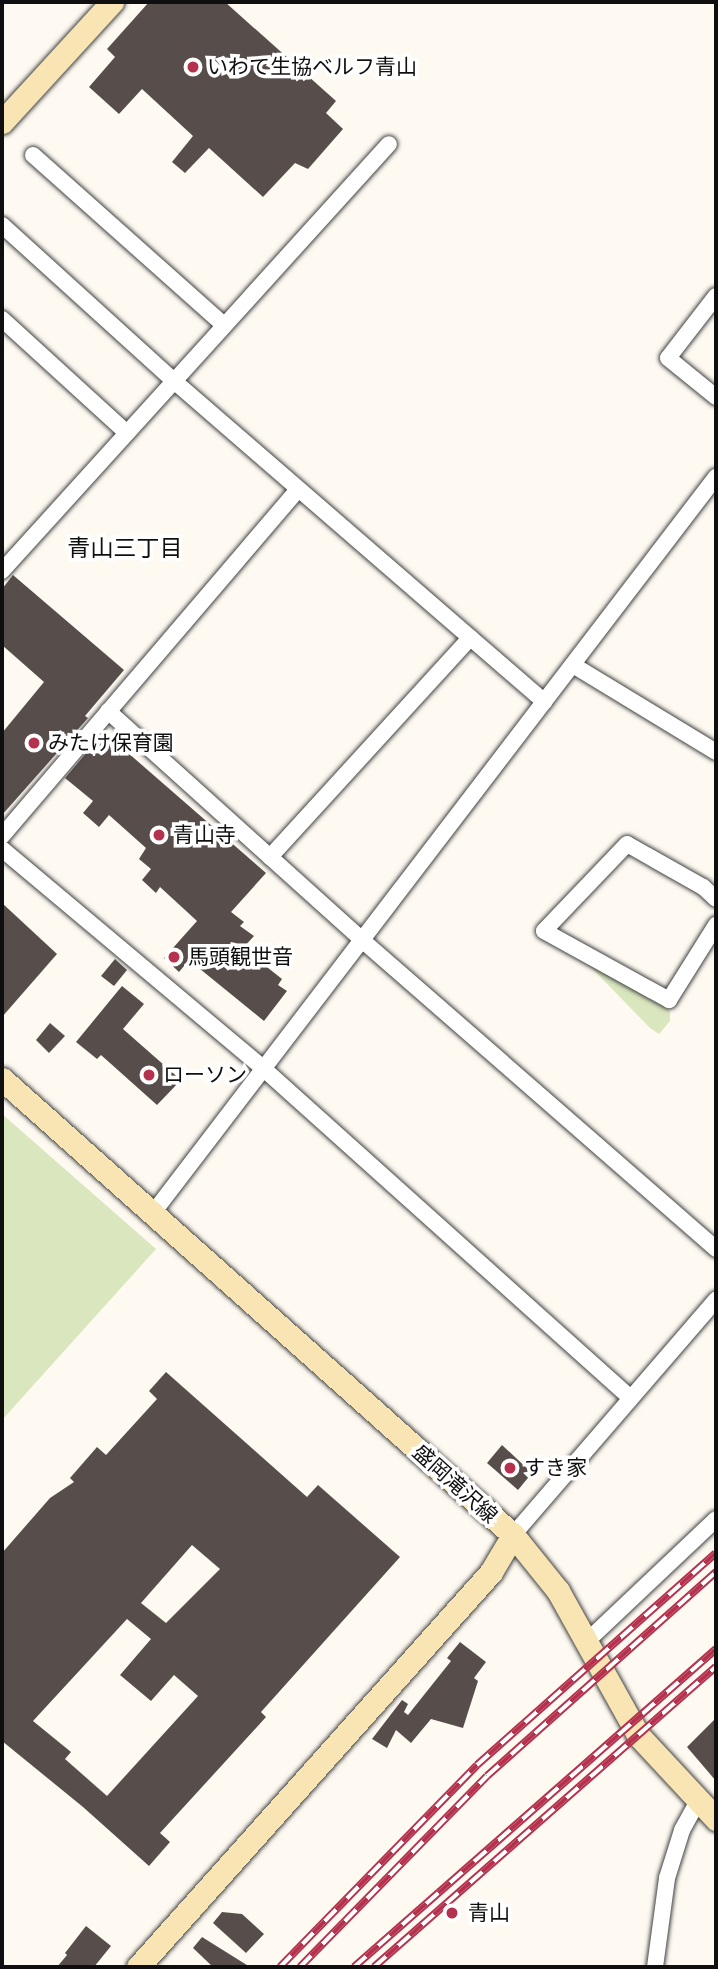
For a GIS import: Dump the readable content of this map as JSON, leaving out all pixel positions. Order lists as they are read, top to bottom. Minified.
{"streets":{"main road":["盛岡滝沢線"]},"districts":["青山三丁目"],"places":["いわて生協ベルフ青山","みたけ保育園","青山寺","馬頭観世音","ローソン","すき家","青山"]}
